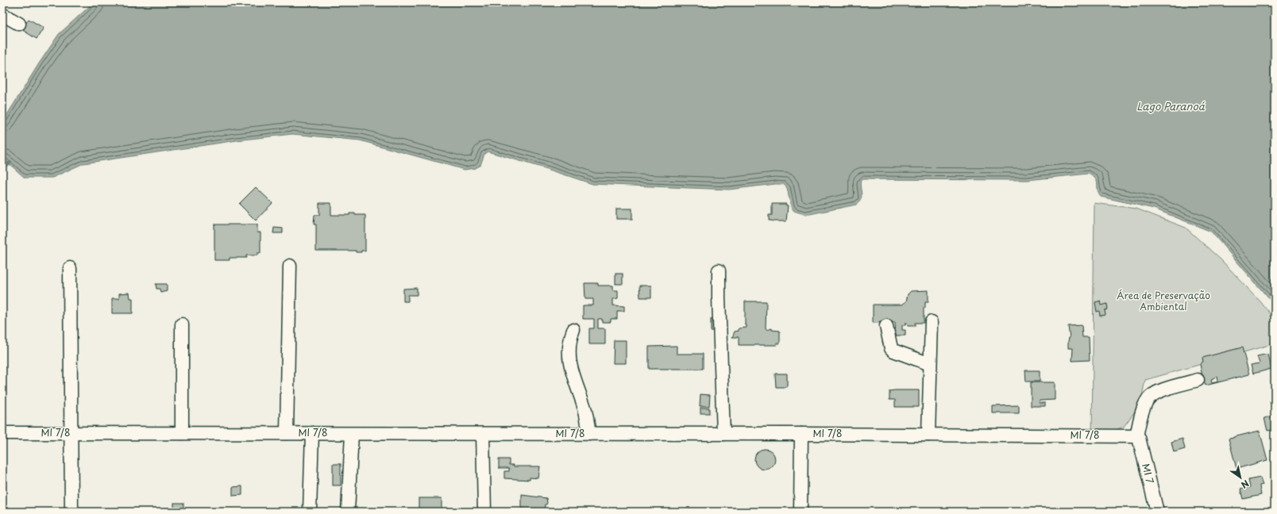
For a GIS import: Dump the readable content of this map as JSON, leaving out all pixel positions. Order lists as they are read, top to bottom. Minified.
{"streets":{"street":["MI 7/8","MI 7"]},"crossings":[["MI 7/8","MI 7"]],"water":["Lago Paranoá"],"parks":["Área de Preservação Ambiental"],"north":"bottom right"}
